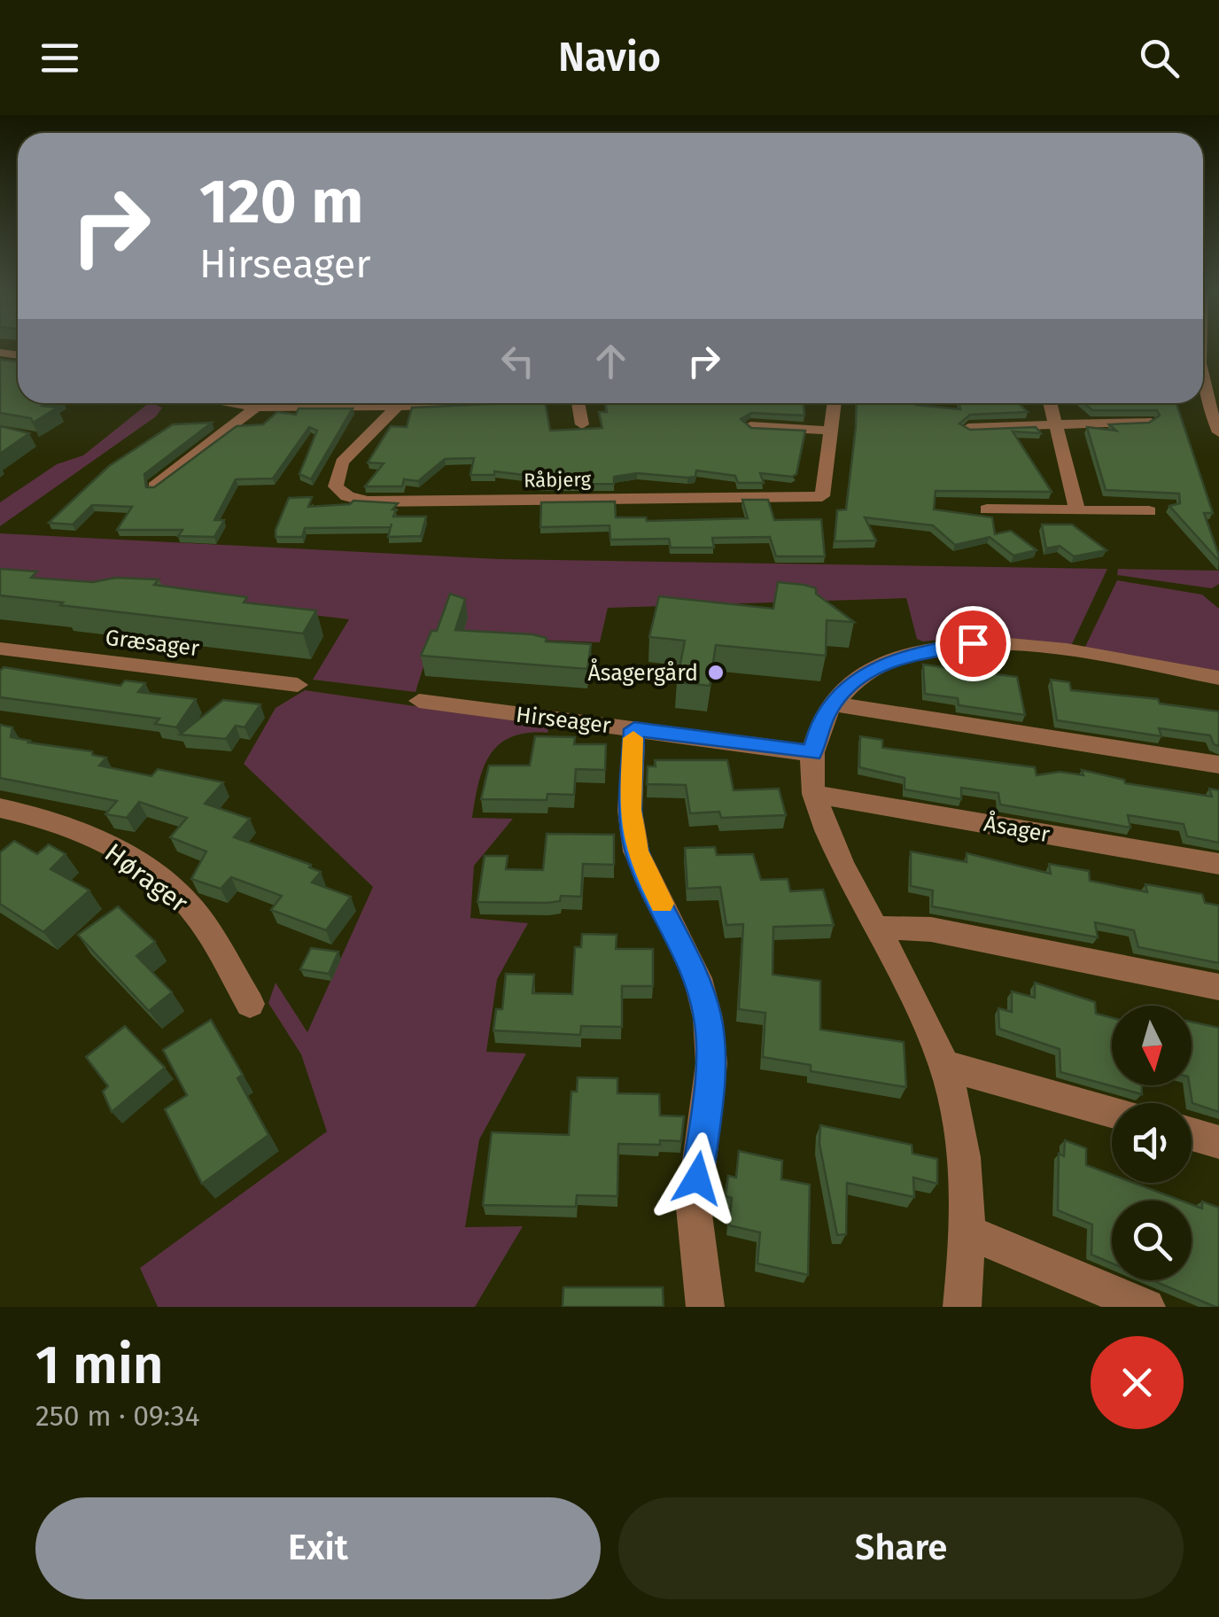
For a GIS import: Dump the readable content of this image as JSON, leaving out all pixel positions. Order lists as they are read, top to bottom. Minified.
{"streets":{"street":["Råbjerg","Græsager","Hirseager","Åsager","Hørager"]},"places":["Åsagergård"],"north":"bottom","page":{"header":"Navio","turn":["120 m","Hirseager"],"heading":["1 min","250 m · 09:34"],"buttons":["Exit","Share"]}}
